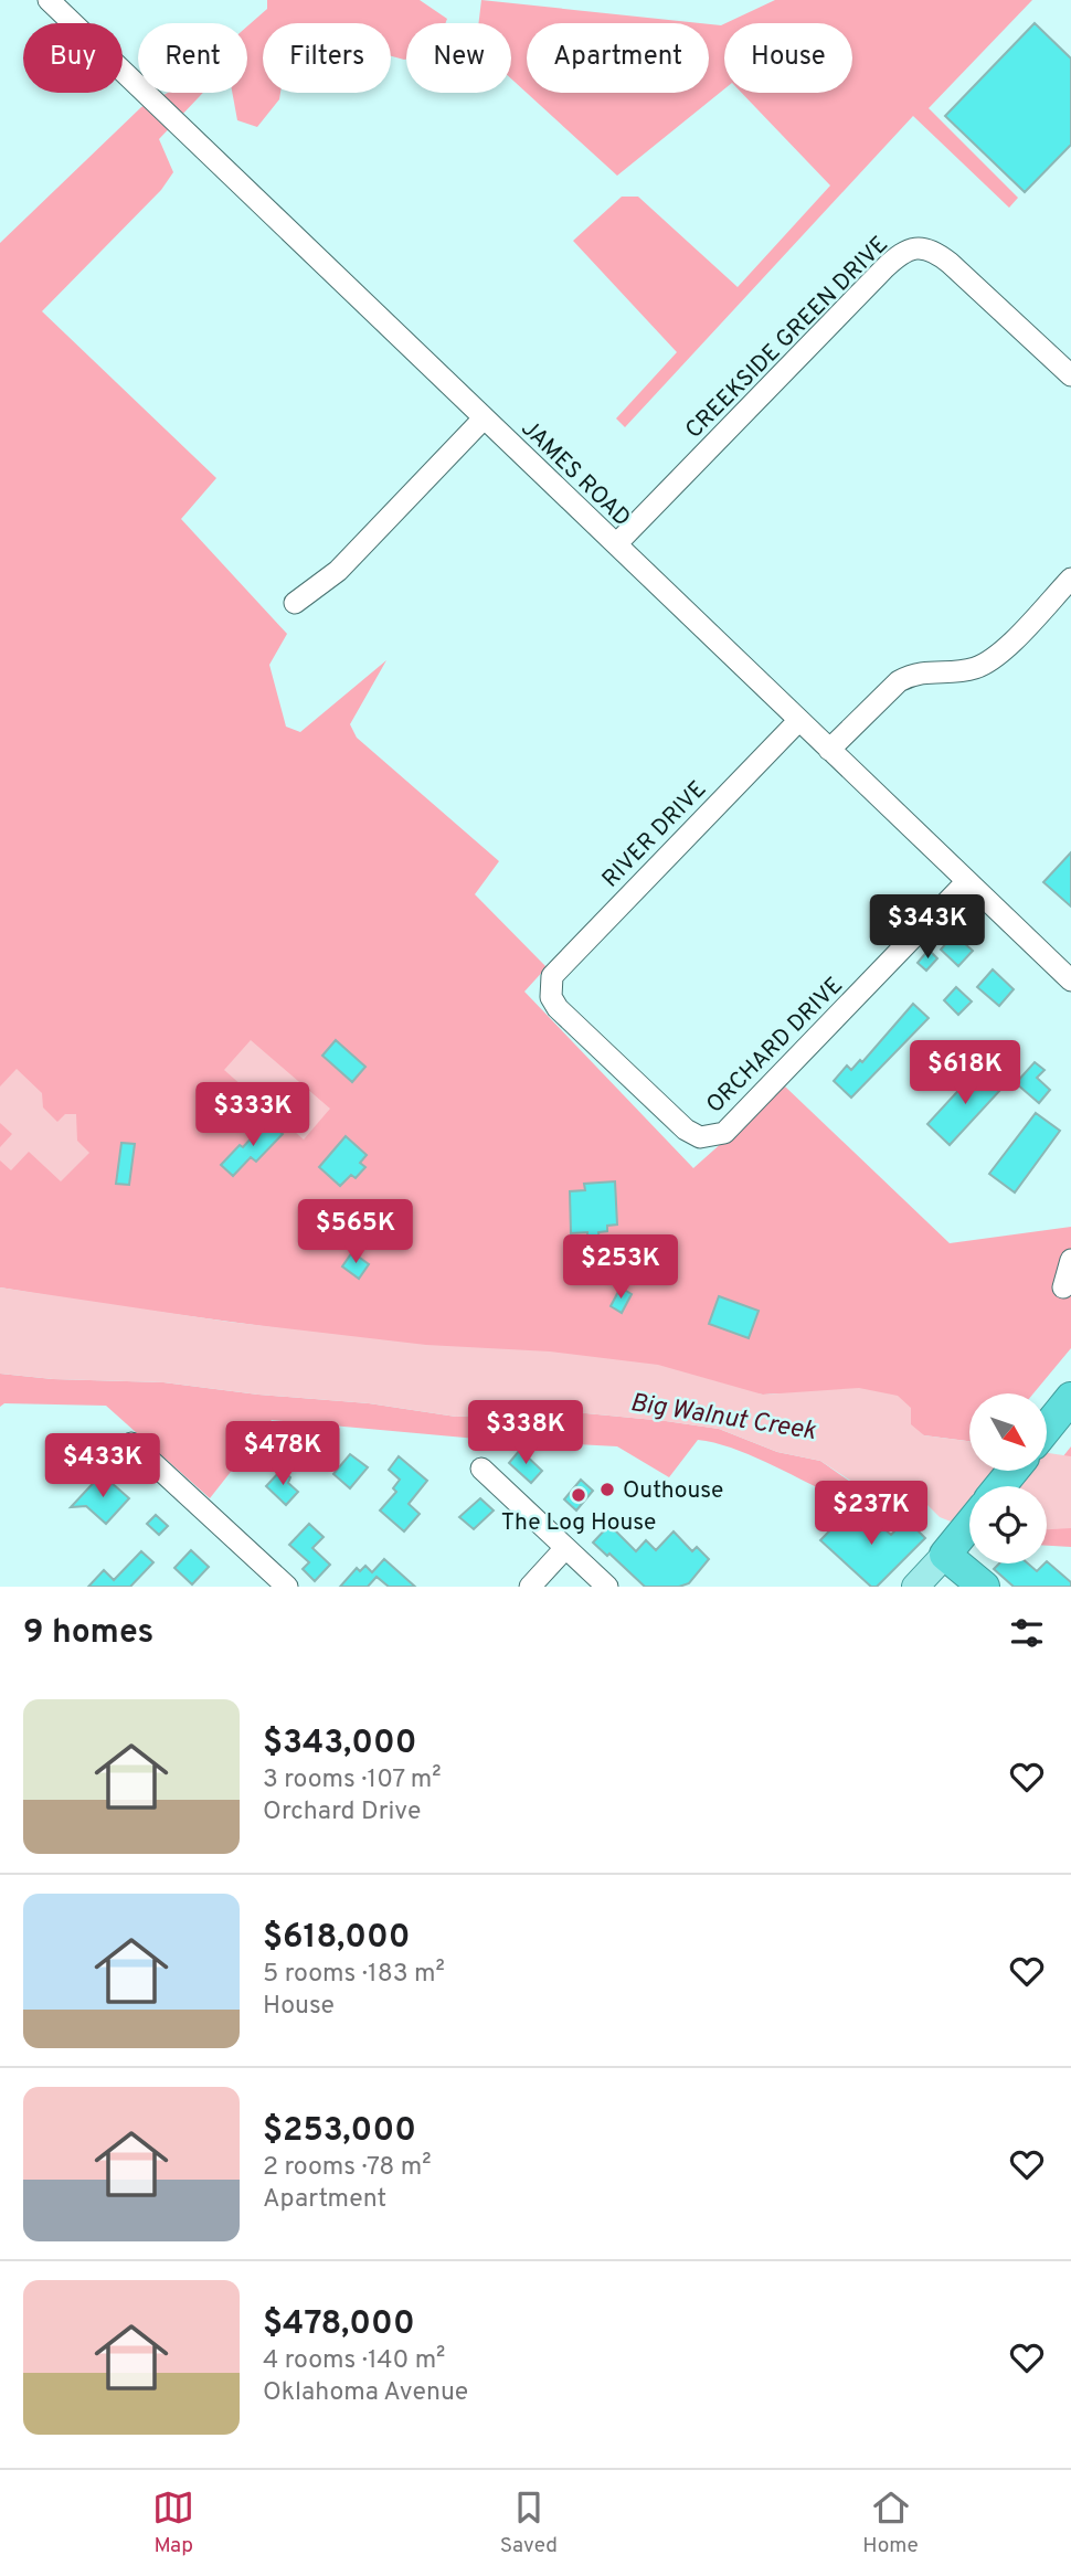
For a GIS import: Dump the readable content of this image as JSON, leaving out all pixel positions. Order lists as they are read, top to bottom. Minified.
{"streets":{"street":["CREEKSIDE GREEN DRIVE","JAMES ROAD","RIVER DRIVE","ORCHARD DRIVE"]},"crossings":[["CREEKSIDE GREEN DRIVE","JAMES ROAD"],["JAMES ROAD","RIVER DRIVE"],["JAMES ROAD","ORCHARD DRIVE"],["RIVER DRIVE","ORCHARD DRIVE"]],"water":["Big Walnut Creek"],"places":["Outhouse","The Log House"],"north":"bottom right","page":{"chip":["Buy","Rent","Filters","New","Apartment","House"],"price":["$343K","$618K","$333K","$565K","$253K","$338K","$478K","$433K","$237K"],"heading":"9 homes","list":[{"name":"$343,000","note":"3 rooms · 107 m² · Orchard Drive"},{"name":"$618,000","note":"5 rooms · 183 m² · House"},{"name":"$253,000","note":"2 rooms · 78 m² · Apartment"},{"name":"$478,000","note":"4 rooms · 140 m² · Oklahoma Avenue"}],"tabs":["Map","Saved","Home"]}}
